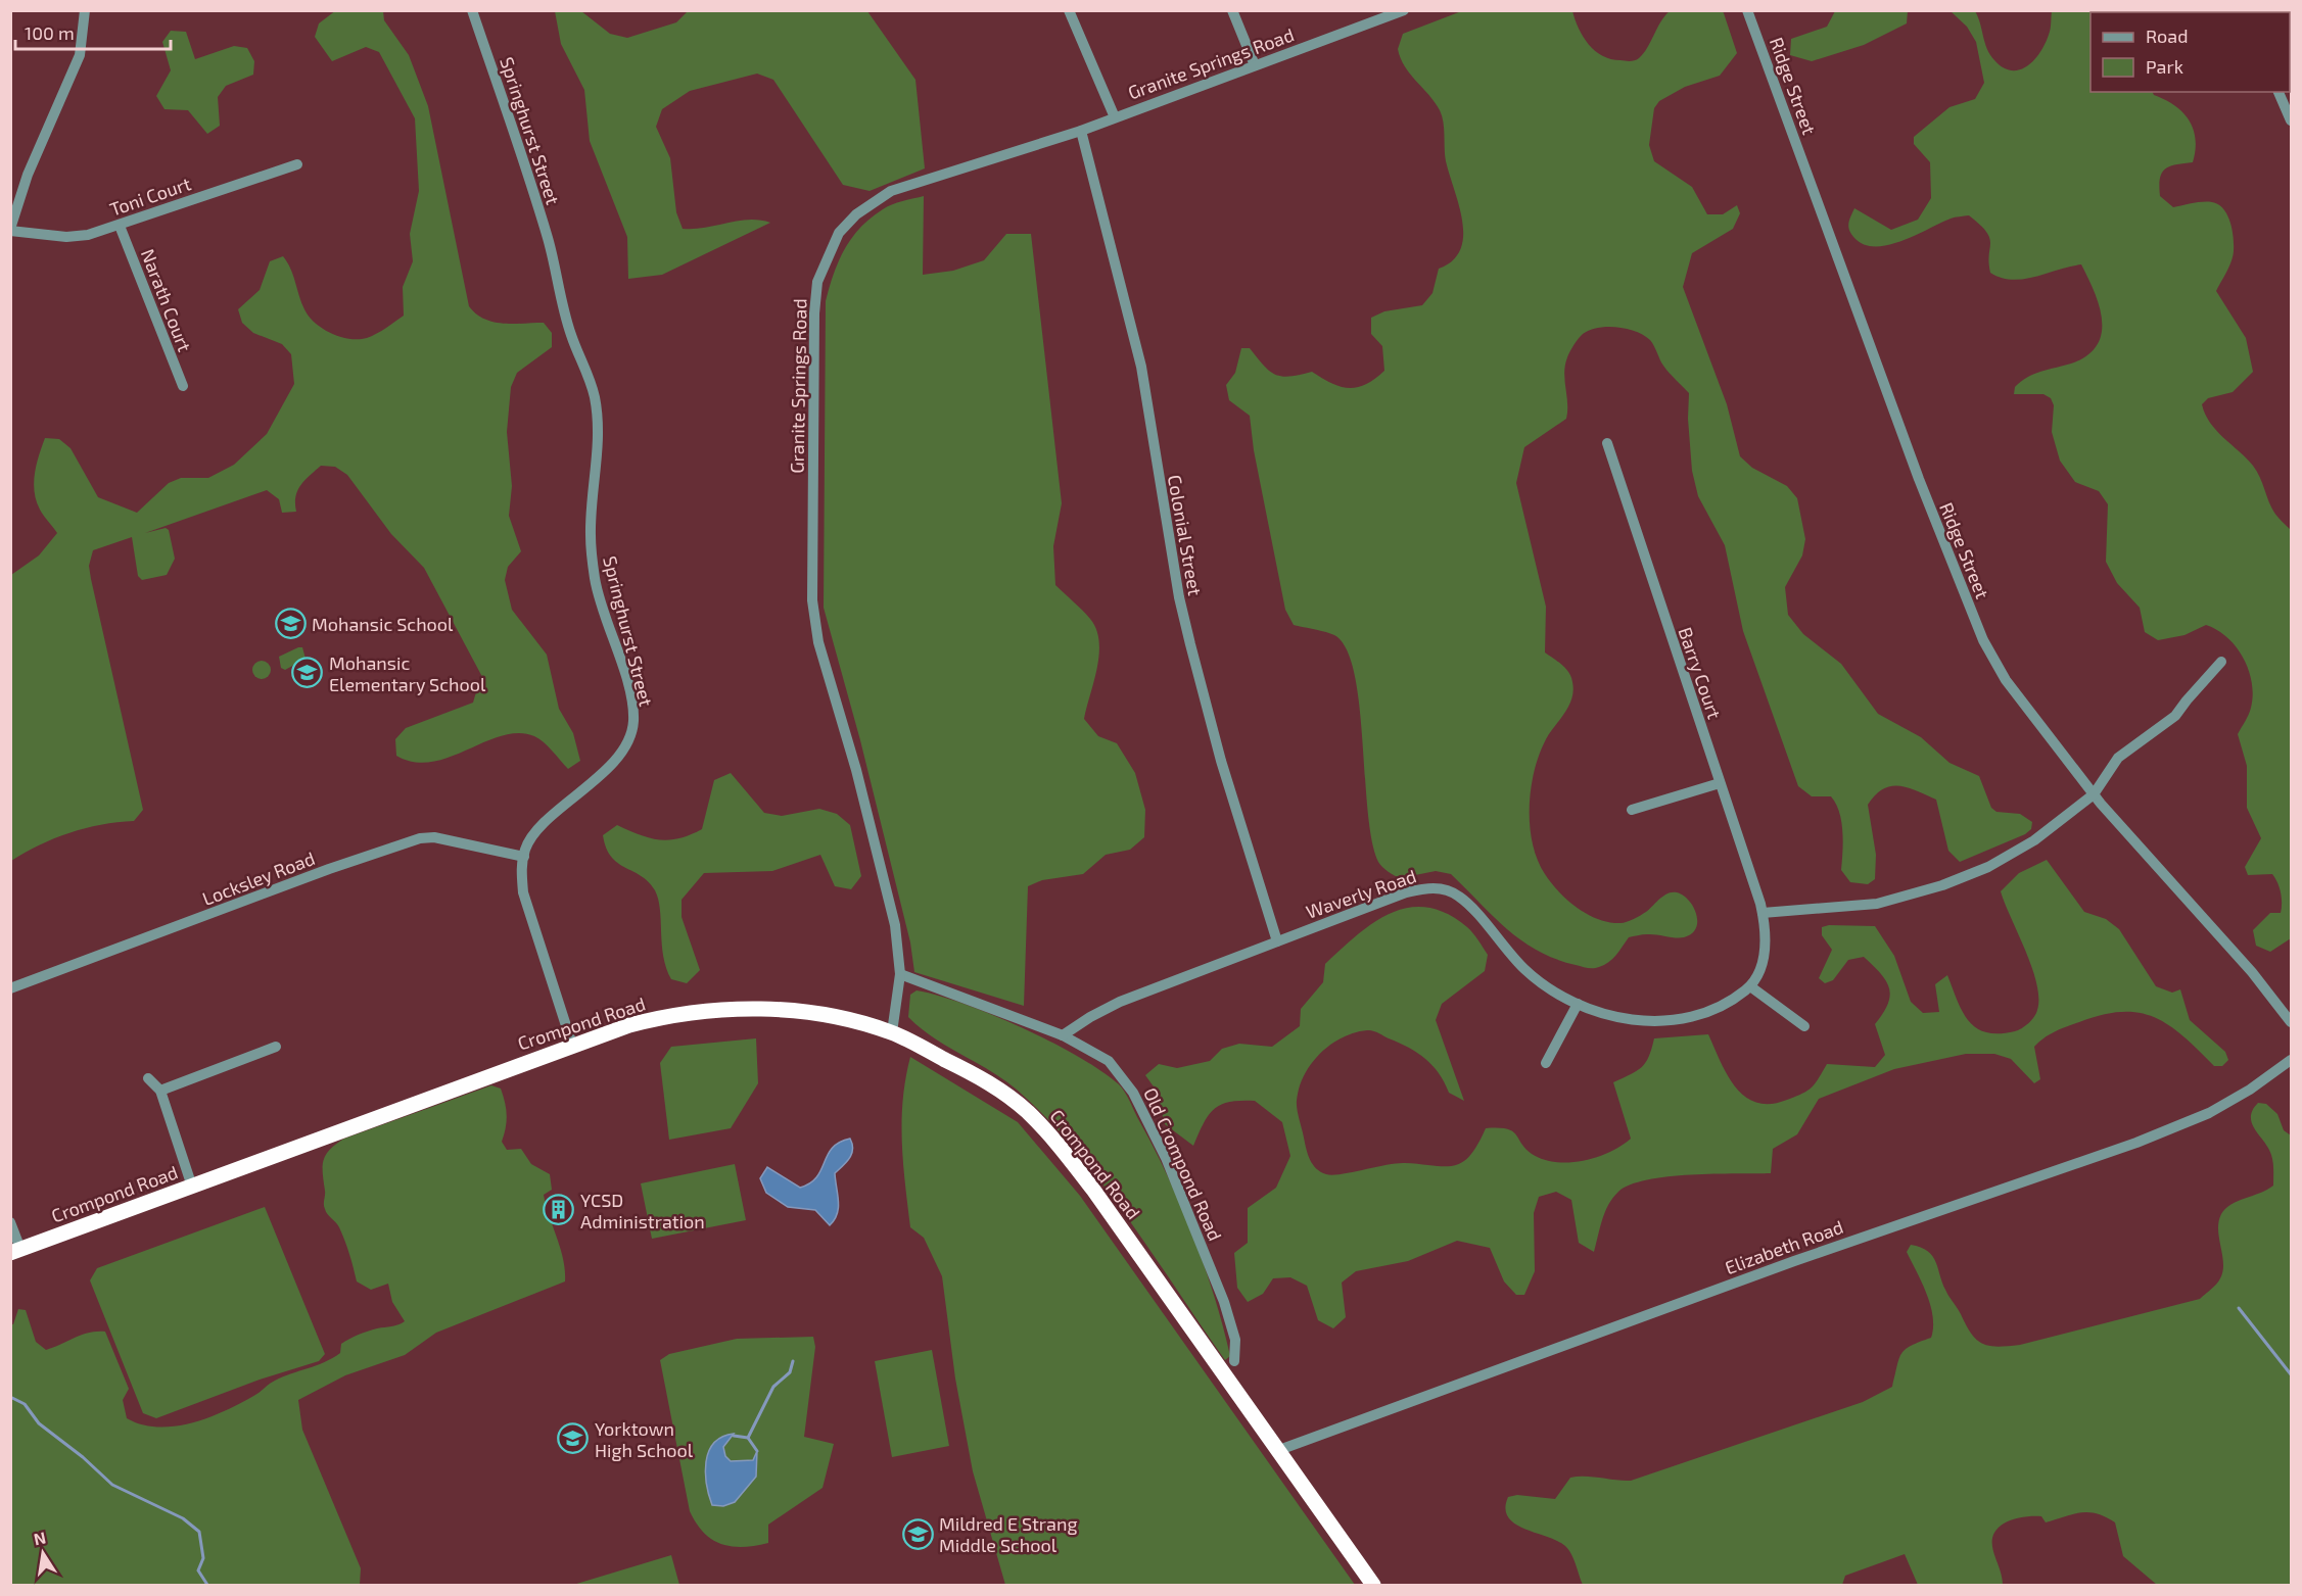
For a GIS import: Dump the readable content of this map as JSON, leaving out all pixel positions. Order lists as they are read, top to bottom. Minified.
{"streets":{"highway":["Crompond Road"],"street":["Granite Springs Road","Ridge Street","Springhurst Street","Toni Court","Narath Court","Colonial Street","Barry Court","Locksley Road","Waverly Road","Old Crompond Road","Elizabeth Road"]},"crossings":[["Granite Springs Road","Colonial Street"],["Granite Springs Road","Crompond Road"],["Granite Springs Road","Old Crompond Road"],["Springhurst Street","Locksley Road"],["Springhurst Street","Crompond Road"],["Toni Court","Narath Court"],["Colonial Street","Waverly Road"],["Barry Court","Waverly Road"],["Waverly Road","Old Crompond Road"],["Crompond Road","Elizabeth Road"]],"places":{"school or university":["Mohansic School","Mohansic Elementary School","Yorktown High School","Mildred E Strang Middle School"],"building":["YCSD Administration"]},"legend":["Road","Park"],"scale_bar":"100 m","north":"top"}
